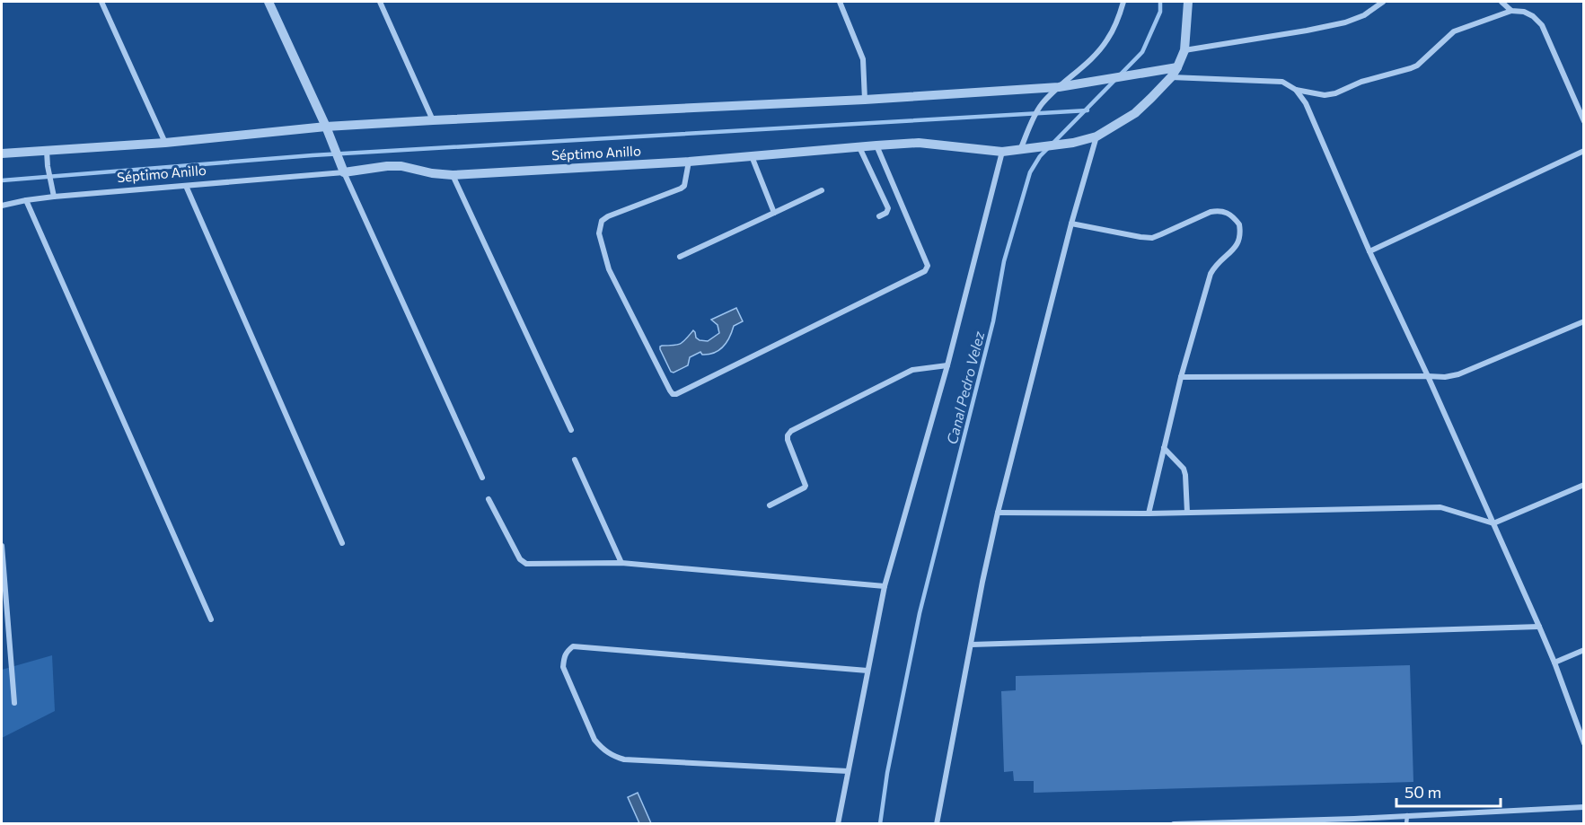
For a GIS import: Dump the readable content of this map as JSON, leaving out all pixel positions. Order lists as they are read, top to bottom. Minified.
{"streets":{"street":["Séptimo Anillo"]},"water":["Canal Pedro Velez"],"scale_bar":"50 m"}
